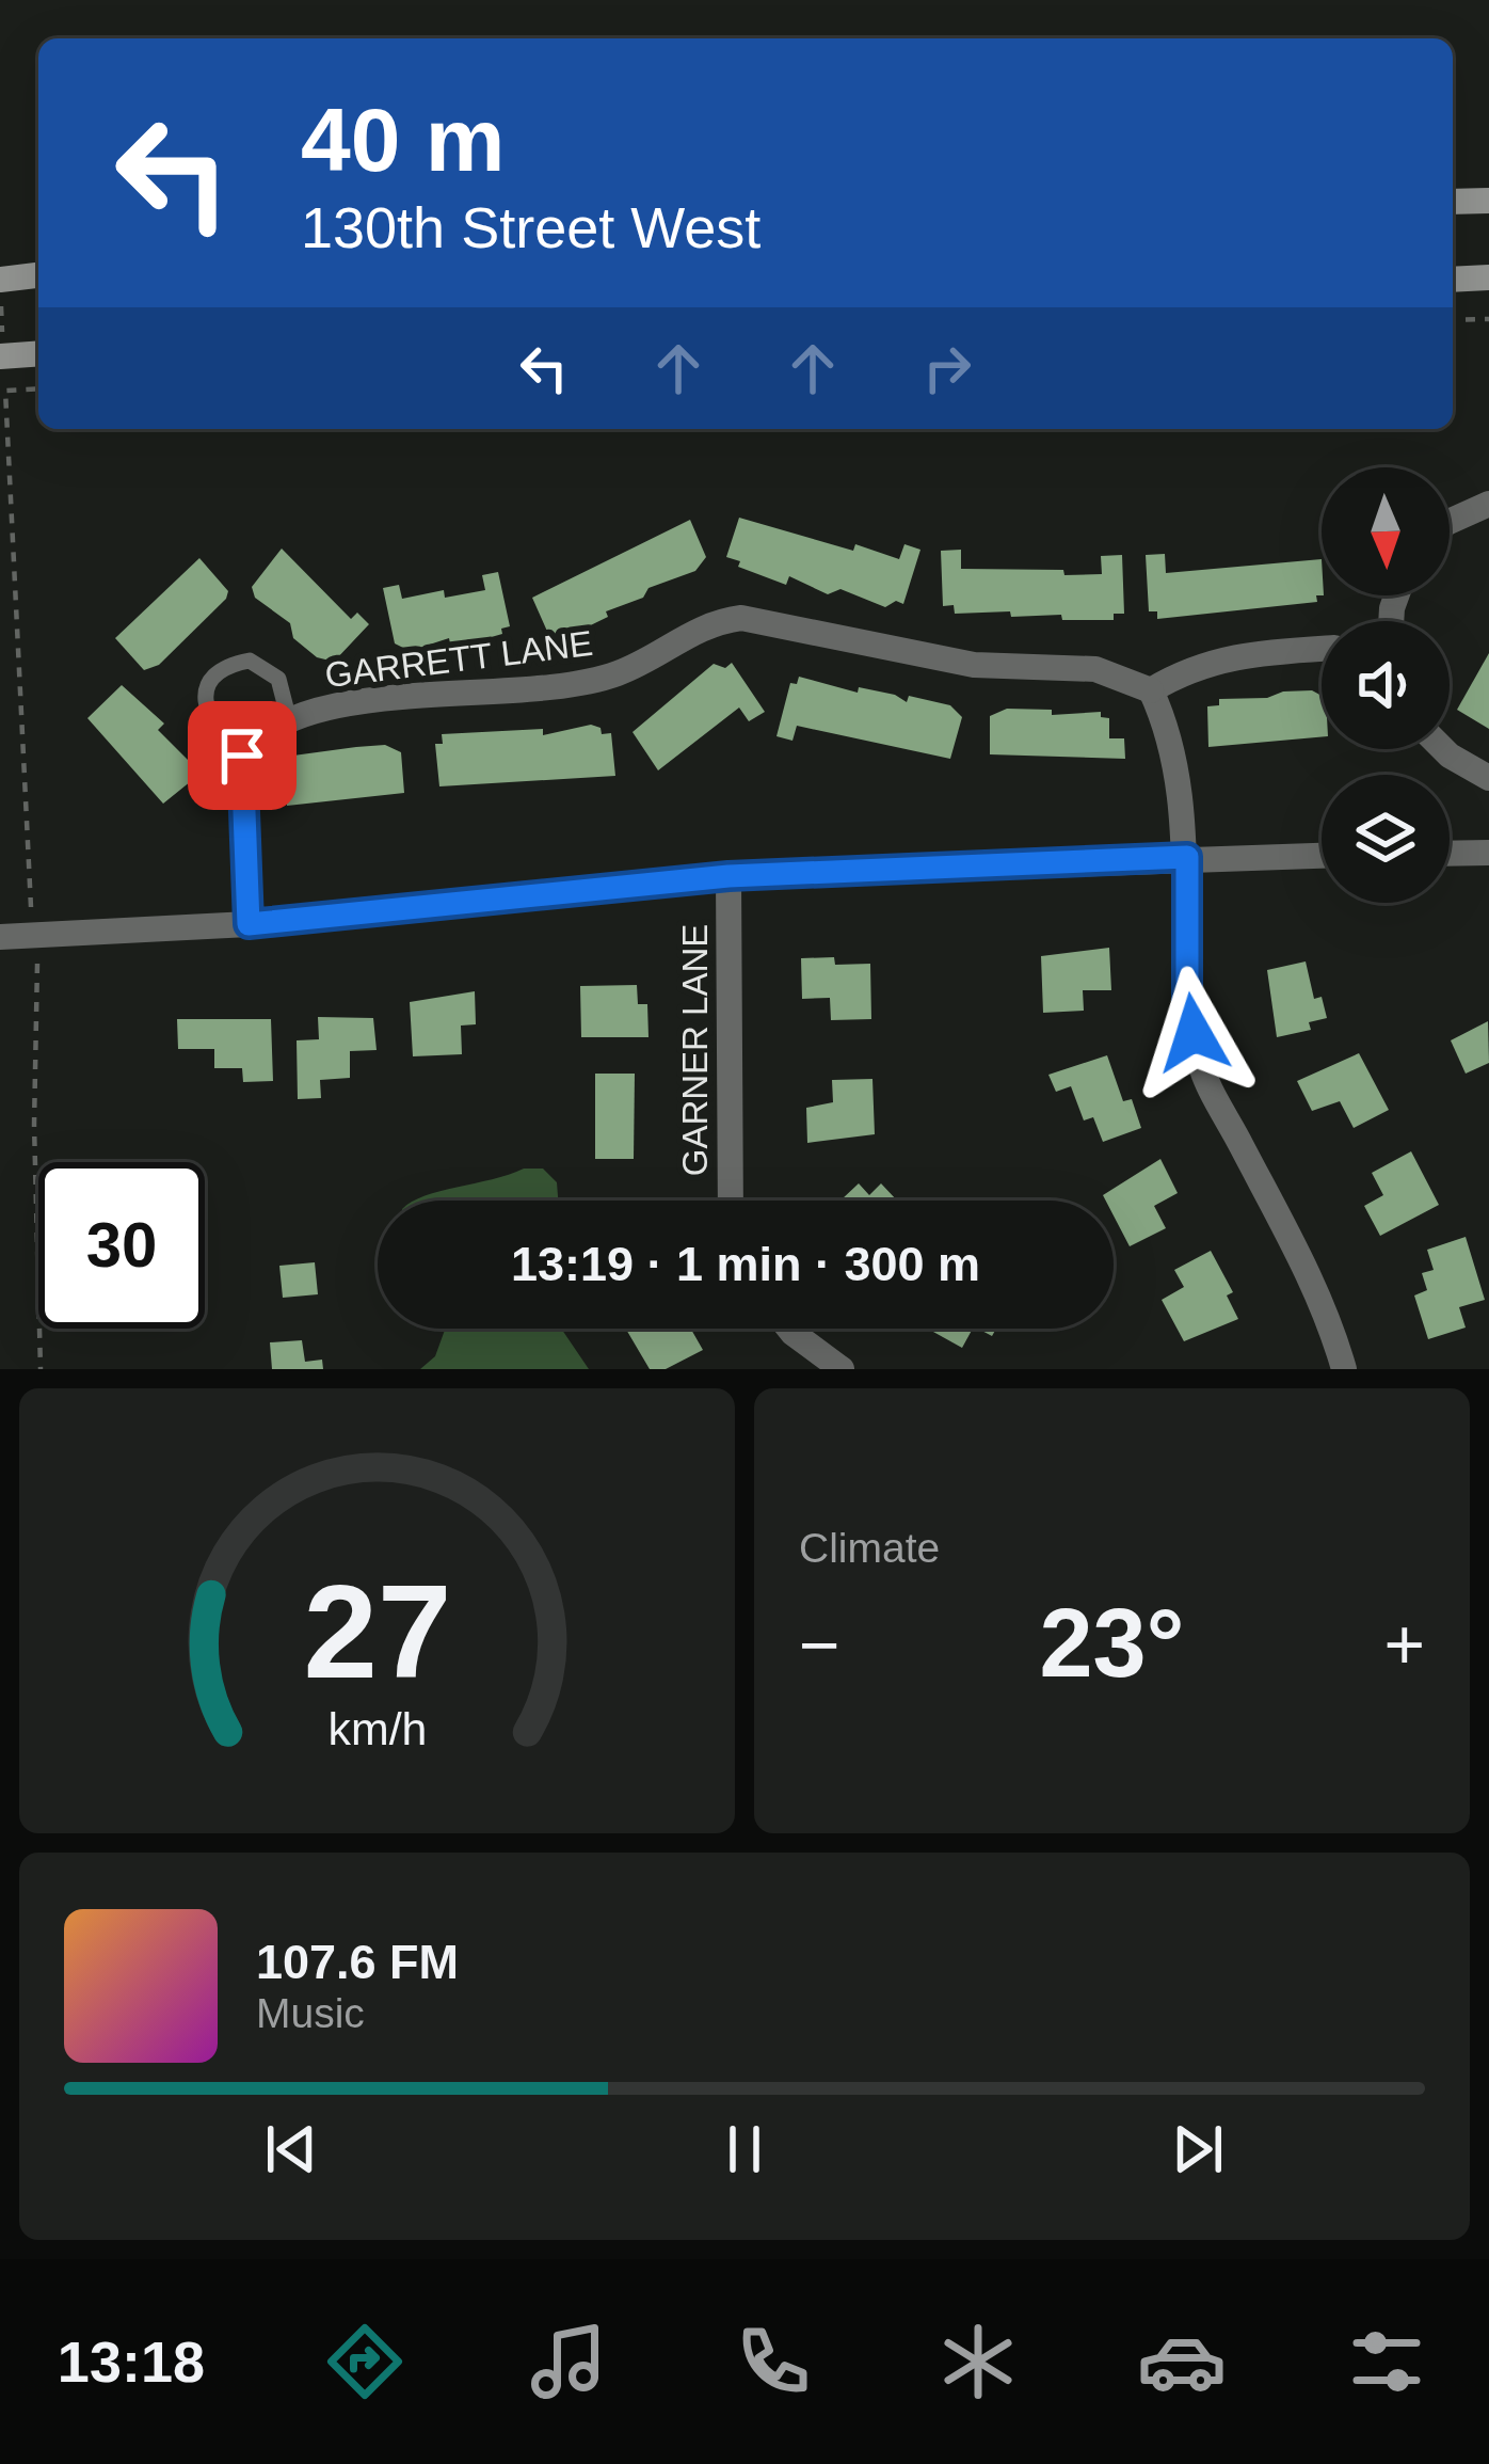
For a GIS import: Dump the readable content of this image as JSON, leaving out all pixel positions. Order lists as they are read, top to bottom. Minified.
{"streets":{"street":["GARRETT LANE","GARNER LANE"]},"north":"bottom","page":{"turn":["40 m","130th Street West"],"limit":"30","trip":"13:19 · 1 min · 300 m","tile":"Climate","heat":["−","23°","+"],"song":["107.6 FM","Music"],"tabs":"13:18","gauge":["27","km/h"]}}
